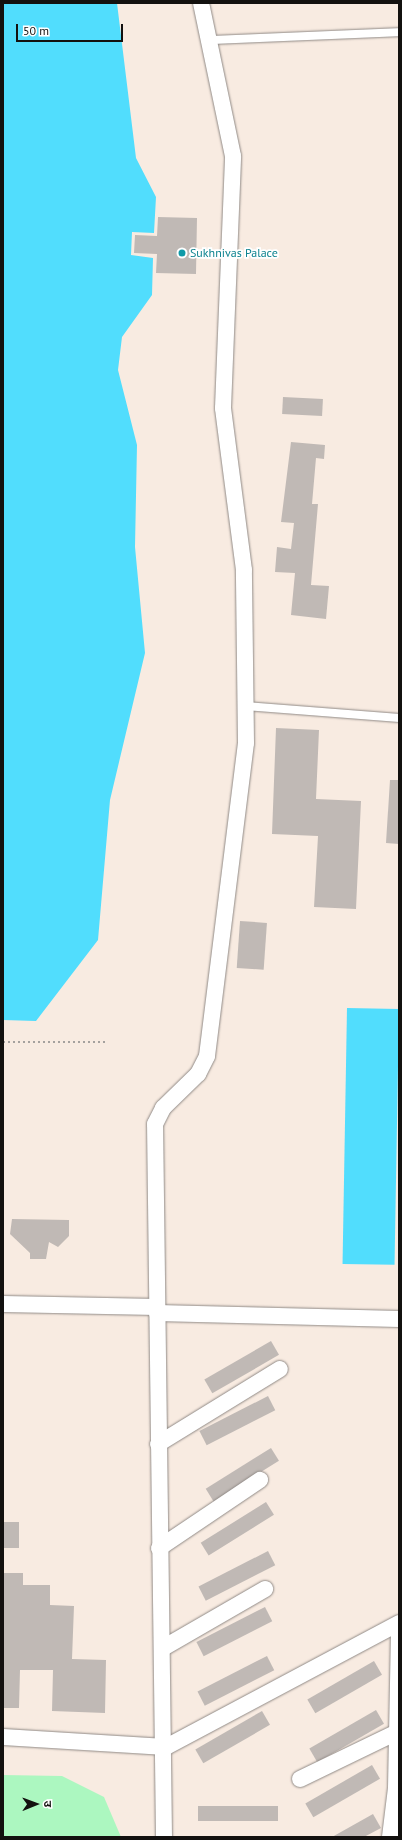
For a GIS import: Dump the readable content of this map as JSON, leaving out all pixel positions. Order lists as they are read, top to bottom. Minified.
{"places":["Sukhnivas Palace"],"scale_bar":"50 m","north":"right"}
